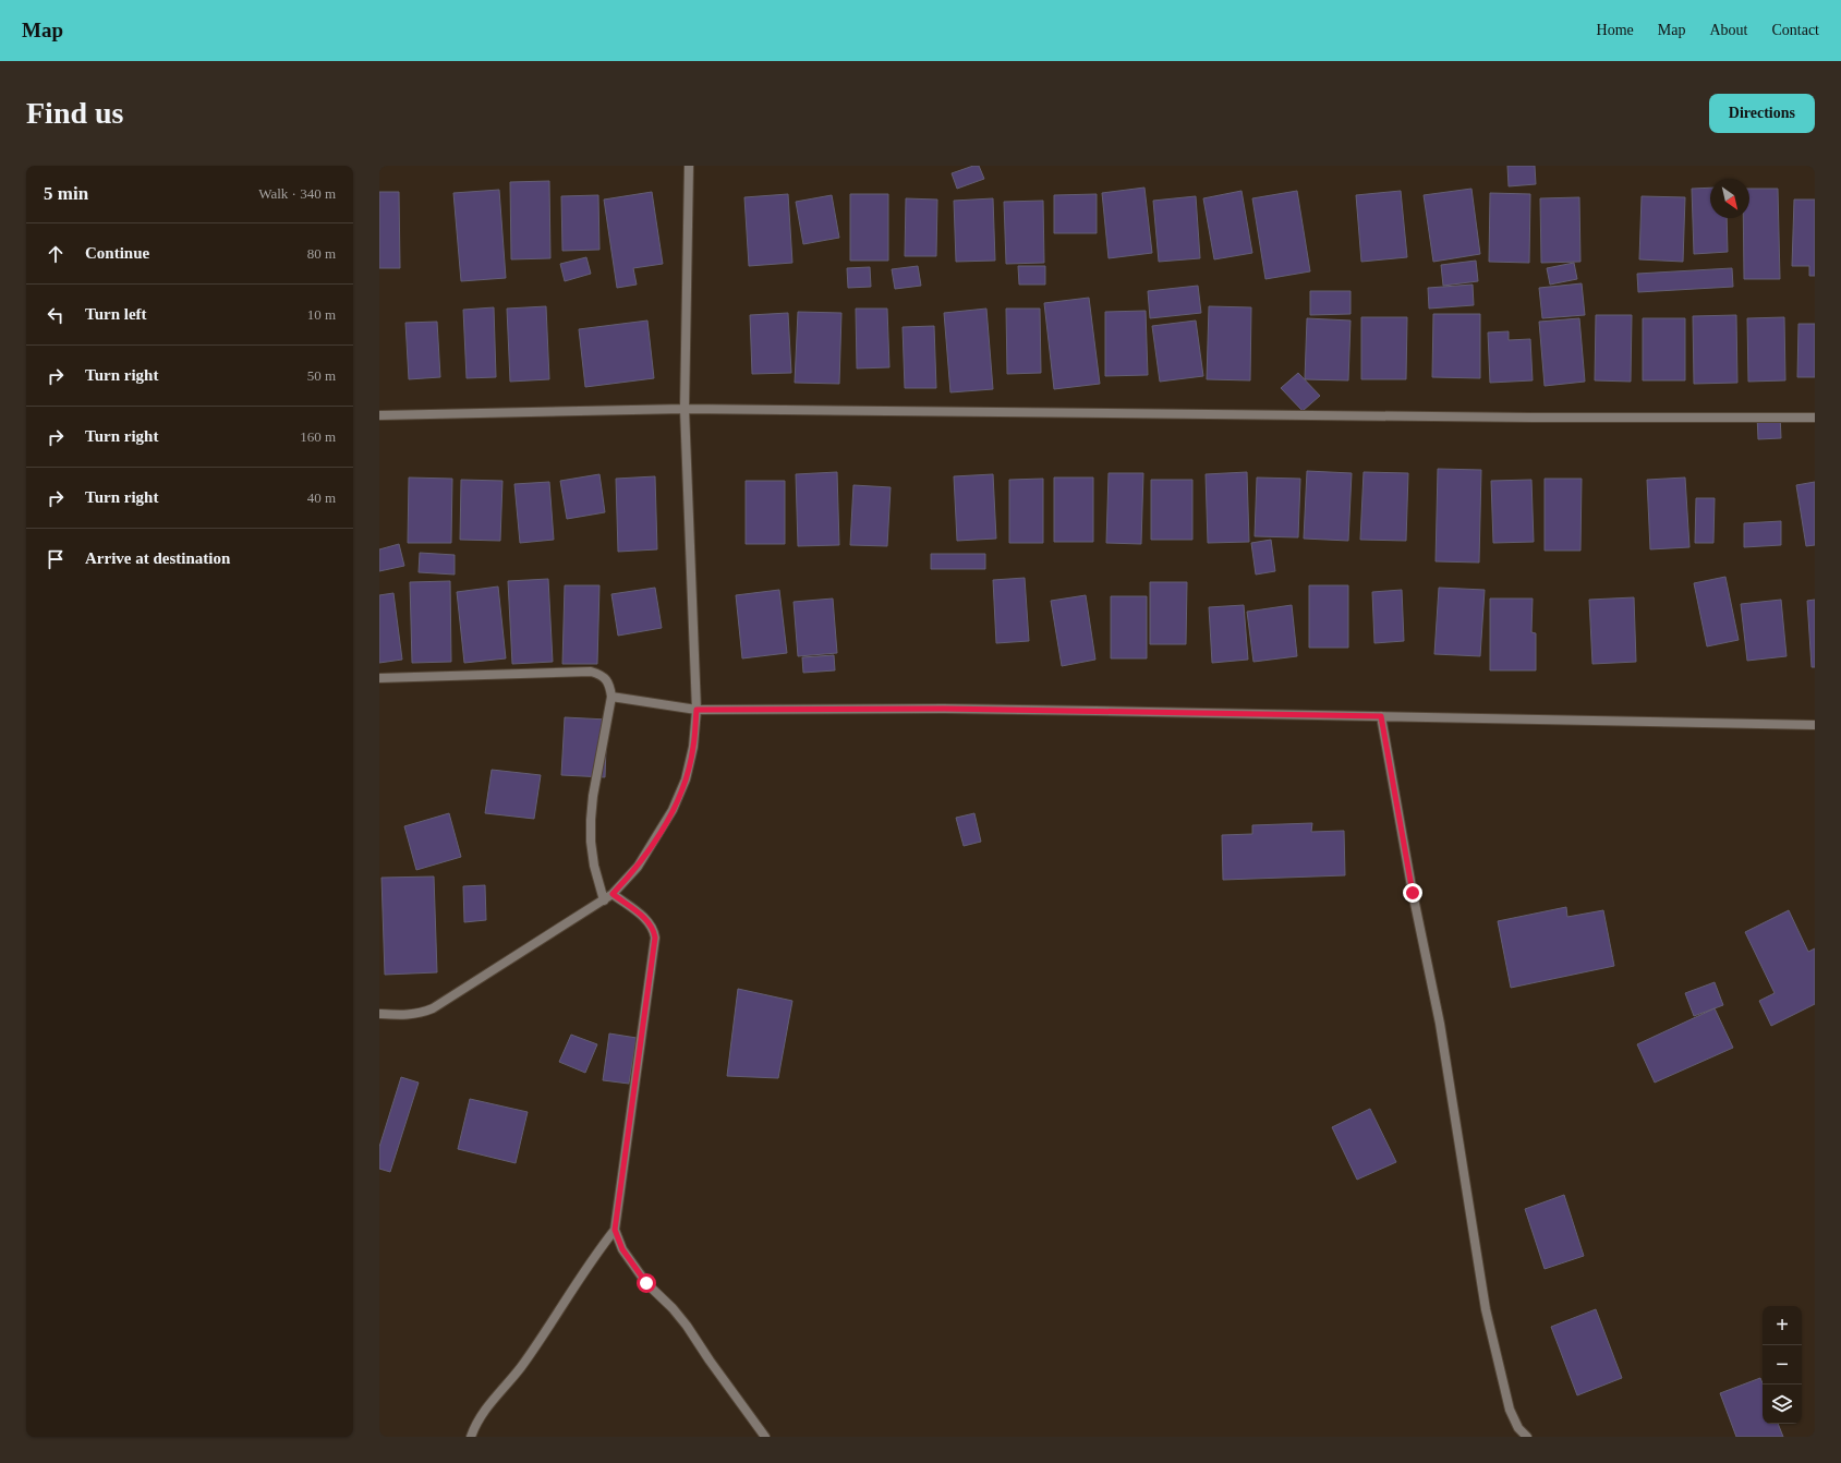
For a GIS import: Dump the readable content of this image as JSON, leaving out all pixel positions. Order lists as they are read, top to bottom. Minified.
{"north":"bottom right","page":{"header":"Map","nav":["Home","Map","About","Contact"],"buttons":"Directions","title":"Find us","heading":["5 min","Walk · 340 m"],"list":[["Continue","80 m"],["Turn left","10 m"],["Turn right","50 m"],["Turn right","160 m"],["Turn right","40 m"],"Arrive at destination"],"map_buttons":["+","−"]}}
